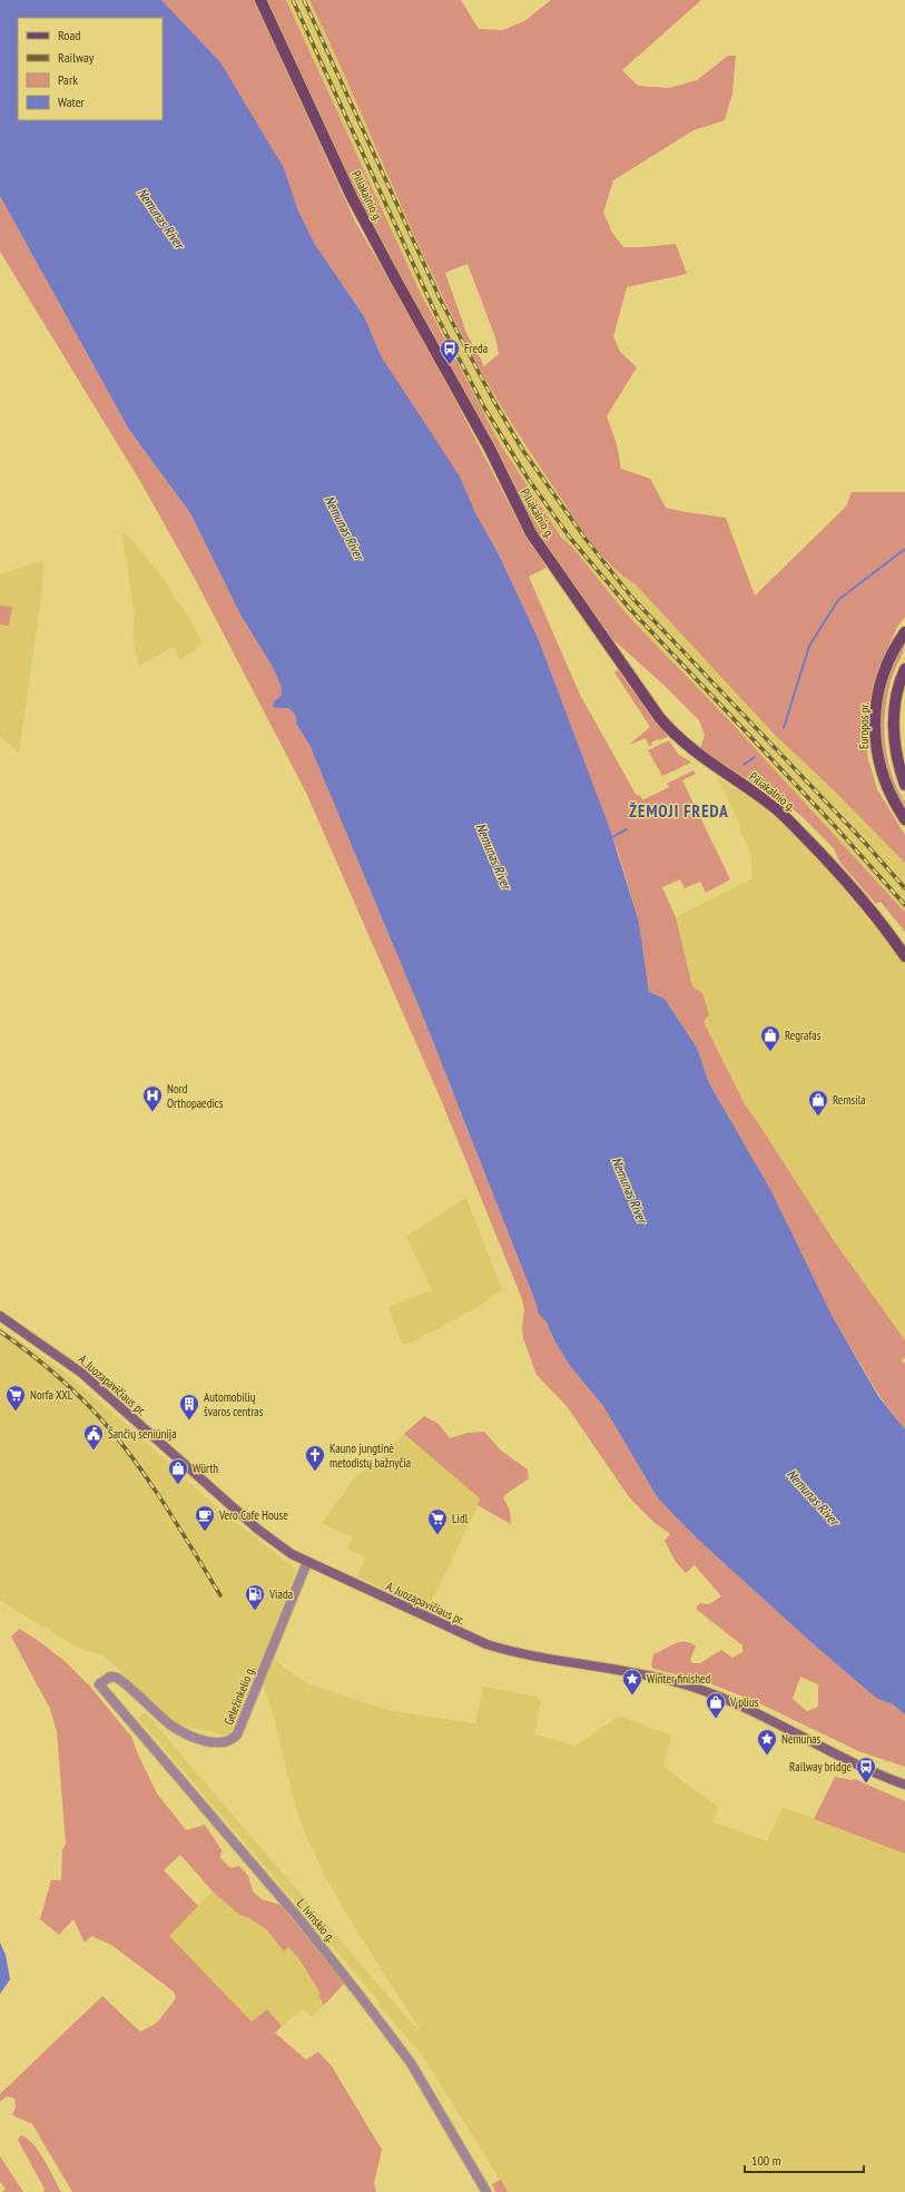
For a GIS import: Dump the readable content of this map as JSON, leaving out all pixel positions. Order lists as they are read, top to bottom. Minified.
{"streets":{"main road":["Piliakalnio g.","Europos pr.","A. Juozapavičiaus pr."],"street":["Geležinkelio g.","L. Ivinskio g."]},"crossings":[["A. Juozapavičiaus pr.","Geležinkelio g."],["Geležinkelio g.","L. Ivinskio g."]],"districts":["ŽEMOJI FREDA"],"water":["Nemunas River"],"places":{"bus stop":["Freda","Railway bridge"],"shop":["Regrafas","Remsila","Würth","V plius"],"hospital":["Nord Orthopaedics"],"supermarket":["Norfa XXL","Lidl"],"building":["Automobilių švaros centras"],"public building":["Šančių seniūnija"],"church":["Kauno jungtinė metodistų bažnyčia"],"cafe":["Vero Cafe House"],"fuel station":["Viada"],"place":["Winter finished","Nemunas"]},"legend":["Road","Railway","Park","Water"],"scale_bar":"100 m"}
